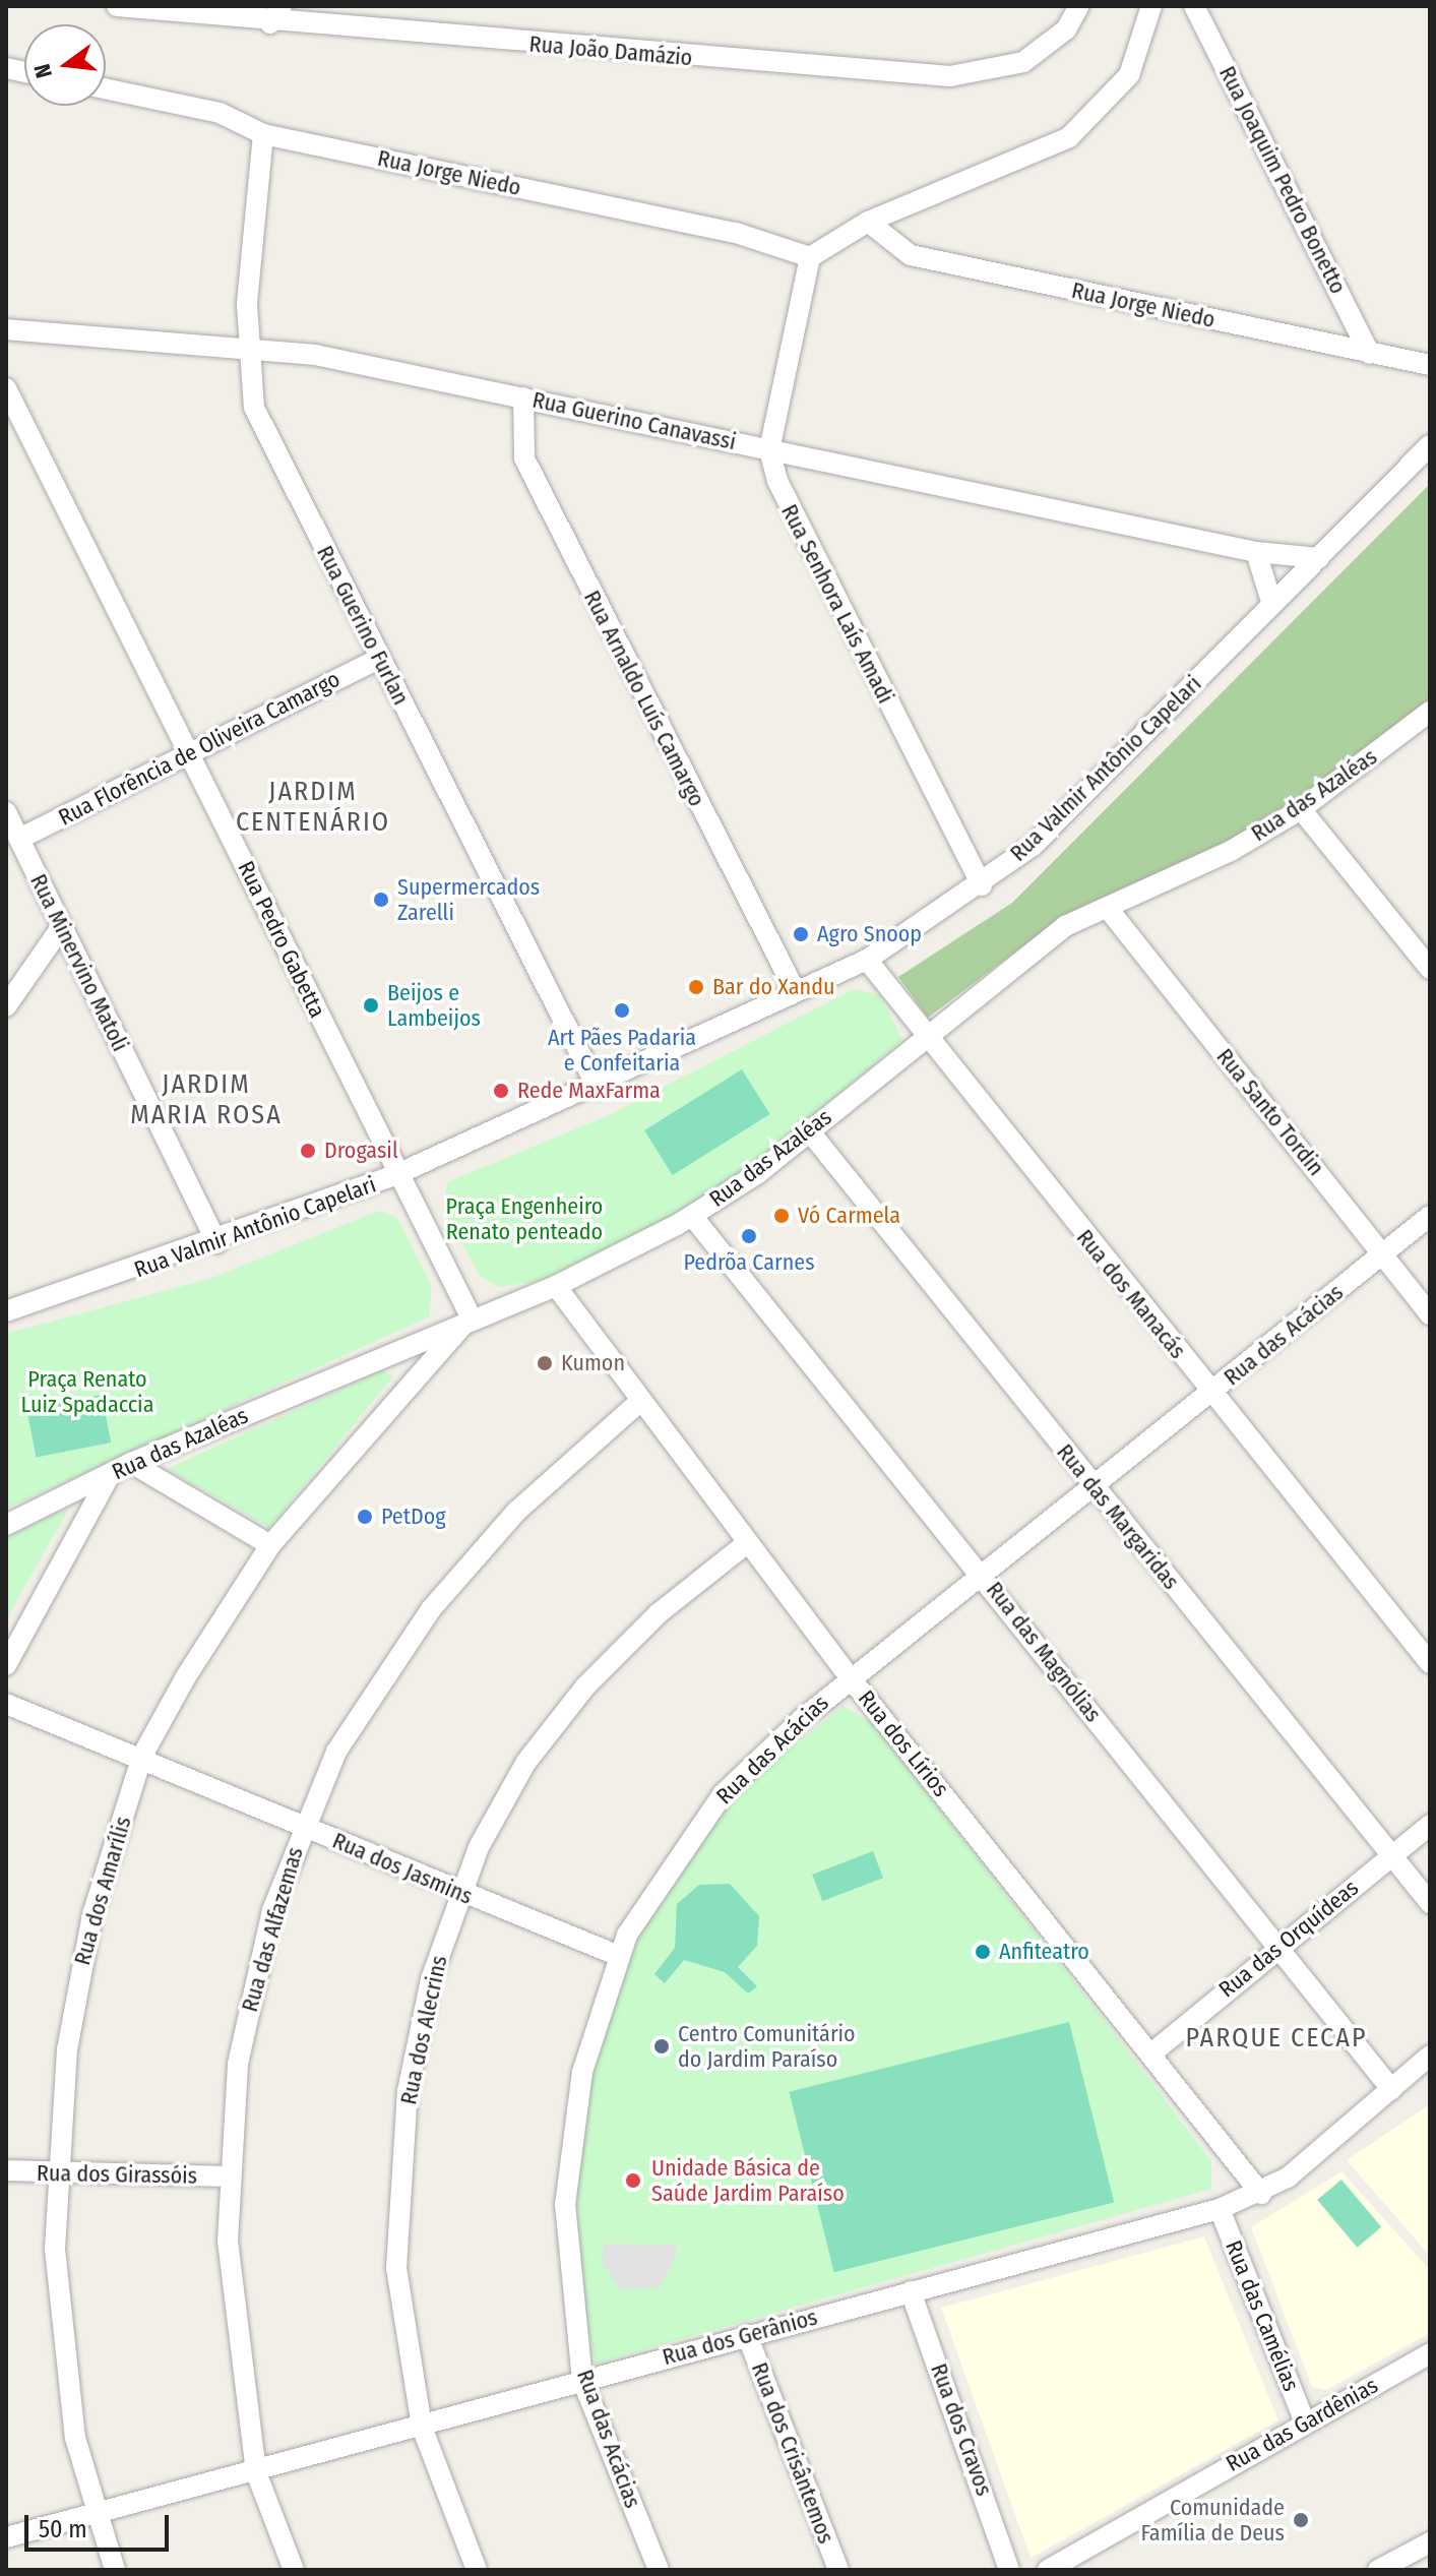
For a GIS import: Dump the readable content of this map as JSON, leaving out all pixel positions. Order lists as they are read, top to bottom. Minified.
{"streets":{"street":["Rua João Damázio","Rua Jorge Niedo","Rua Joaquim Pedro Bonetto","Rua Guerino Canavassi","Rua Senhora Laís Amadi","Rua Guerino Furlan","Rua Arnaldo Luís Camargo","Rua Florência de Oliveira Camargo","Rua Valmir Antônio Capelari","Rua das Azaléas","Rua Pedro Gabetta","Rua Minervino Matoli","Rua Santo Tordin","Rua dos Manacás","Rua das Acácias","Rua das Margaridas","Rua das Magnólias","Rua dos Lírios","Rua dos Jasmins","Rua dos Amarílis","Rua das Alfazemas","Rua das Orquídeas","Rua dos Alecrins","Rua dos Girassóis","Rua das Camélias","Rua dos Gerânios","Rua das Gardênias","Rua dos Cravos","Rua dos Crisântemos"]},"crossings":[["Rua Jorge Niedo","Rua Joaquim Pedro Bonetto"],["Rua Jorge Niedo","Rua Senhora Laís Amadi"],["Rua Jorge Niedo","Rua Guerino Furlan"],["Rua Guerino Canavassi","Rua Senhora Laís Amadi"],["Rua Guerino Canavassi","Rua Guerino Furlan"],["Rua Guerino Canavassi","Rua Arnaldo Luís Camargo"],["Rua Guerino Canavassi","Rua Valmir Antônio Capelari"],["Rua Senhora Laís Amadi","Rua Valmir Antônio Capelari"],["Rua Guerino Furlan","Rua Florência de Oliveira Camargo"],["Rua Guerino Furlan","Rua Valmir Antônio Capelari"],["Rua Arnaldo Luís Camargo","Rua Valmir Antônio Capelari"],["Rua Florência de Oliveira Camargo","Rua Pedro Gabetta"],["Rua Florência de Oliveira Camargo","Rua Minervino Matoli"],["Rua Valmir Antônio Capelari","Rua Pedro Gabetta"],["Rua Valmir Antônio Capelari","Rua Minervino Matoli"],["Rua Valmir Antônio Capelari","Rua dos Manacás"],["Rua das Azaléas","Rua Pedro Gabetta"],["Rua das Azaléas","Rua Santo Tordin"],["Rua das Azaléas","Rua dos Manacás"],["Rua das Azaléas","Rua das Margaridas"],["Rua das Azaléas","Rua das Magnólias"],["Rua das Azaléas","Rua dos Lírios"],["Rua das Azaléas","Rua dos Amarílis"],["Rua Pedro Gabetta","Rua dos Amarílis"],["Rua Santo Tordin","Rua das Acácias"],["Rua dos Manacás","Rua das Acácias"],["Rua das Acácias","Rua das Margaridas"],["Rua das Acácias","Rua das Magnólias"],["Rua das Acácias","Rua dos Lírios"],["Rua das Acácias","Rua dos Jasmins"],["Rua das Acácias","Rua dos Gerânios"],["Rua das Margaridas","Rua das Orquídeas"],["Rua das Magnólias","Rua das Orquídeas"],["Rua das Magnólias","Rua dos Gerânios"],["Rua dos Lírios","Rua das Alfazemas"],["Rua dos Lírios","Rua das Orquídeas"],["Rua dos Lírios","Rua dos Alecrins"],["Rua dos Lírios","Rua dos Gerânios"],["Rua dos Jasmins","Rua dos Amarílis"],["Rua dos Jasmins","Rua das Alfazemas"],["Rua dos Jasmins","Rua dos Alecrins"],["Rua dos Amarílis","Rua dos Girassóis"],["Rua dos Amarílis","Rua dos Gerânios"],["Rua das Alfazemas","Rua dos Girassóis"],["Rua das Alfazemas","Rua dos Gerânios"],["Rua dos Alecrins","Rua dos Gerânios"],["Rua das Camélias","Rua dos Gerânios"],["Rua das Camélias","Rua das Gardênias"],["Rua dos Gerânios","Rua dos Cravos"],["Rua dos Gerânios","Rua dos Crisântemos"]],"districts":["JARDIM CENTENÁRIO","JARDIM MARIA ROSA","PARQUE CECAP"],"parks":["Praça Engenheiro Renato penteado","Praça Renato Luiz Spadaccia"],"places":["Supermercados Zarelli","Agro Snoop","Bar do Xandu","Beijos e Lambeijos","Art Pães Padaria e Confeitaria","Rede MaxFarma","Drogasil","Vó Carmela","Pedrõa Carnes","Kumon","PetDog","Anfiteatro","Centro Comunitário do Jardim Paraíso","Unidade Básica de Saúde Jardim Paraíso","Comunidade Família de Deus"],"scale_bar":"50 m","north":"left"}
